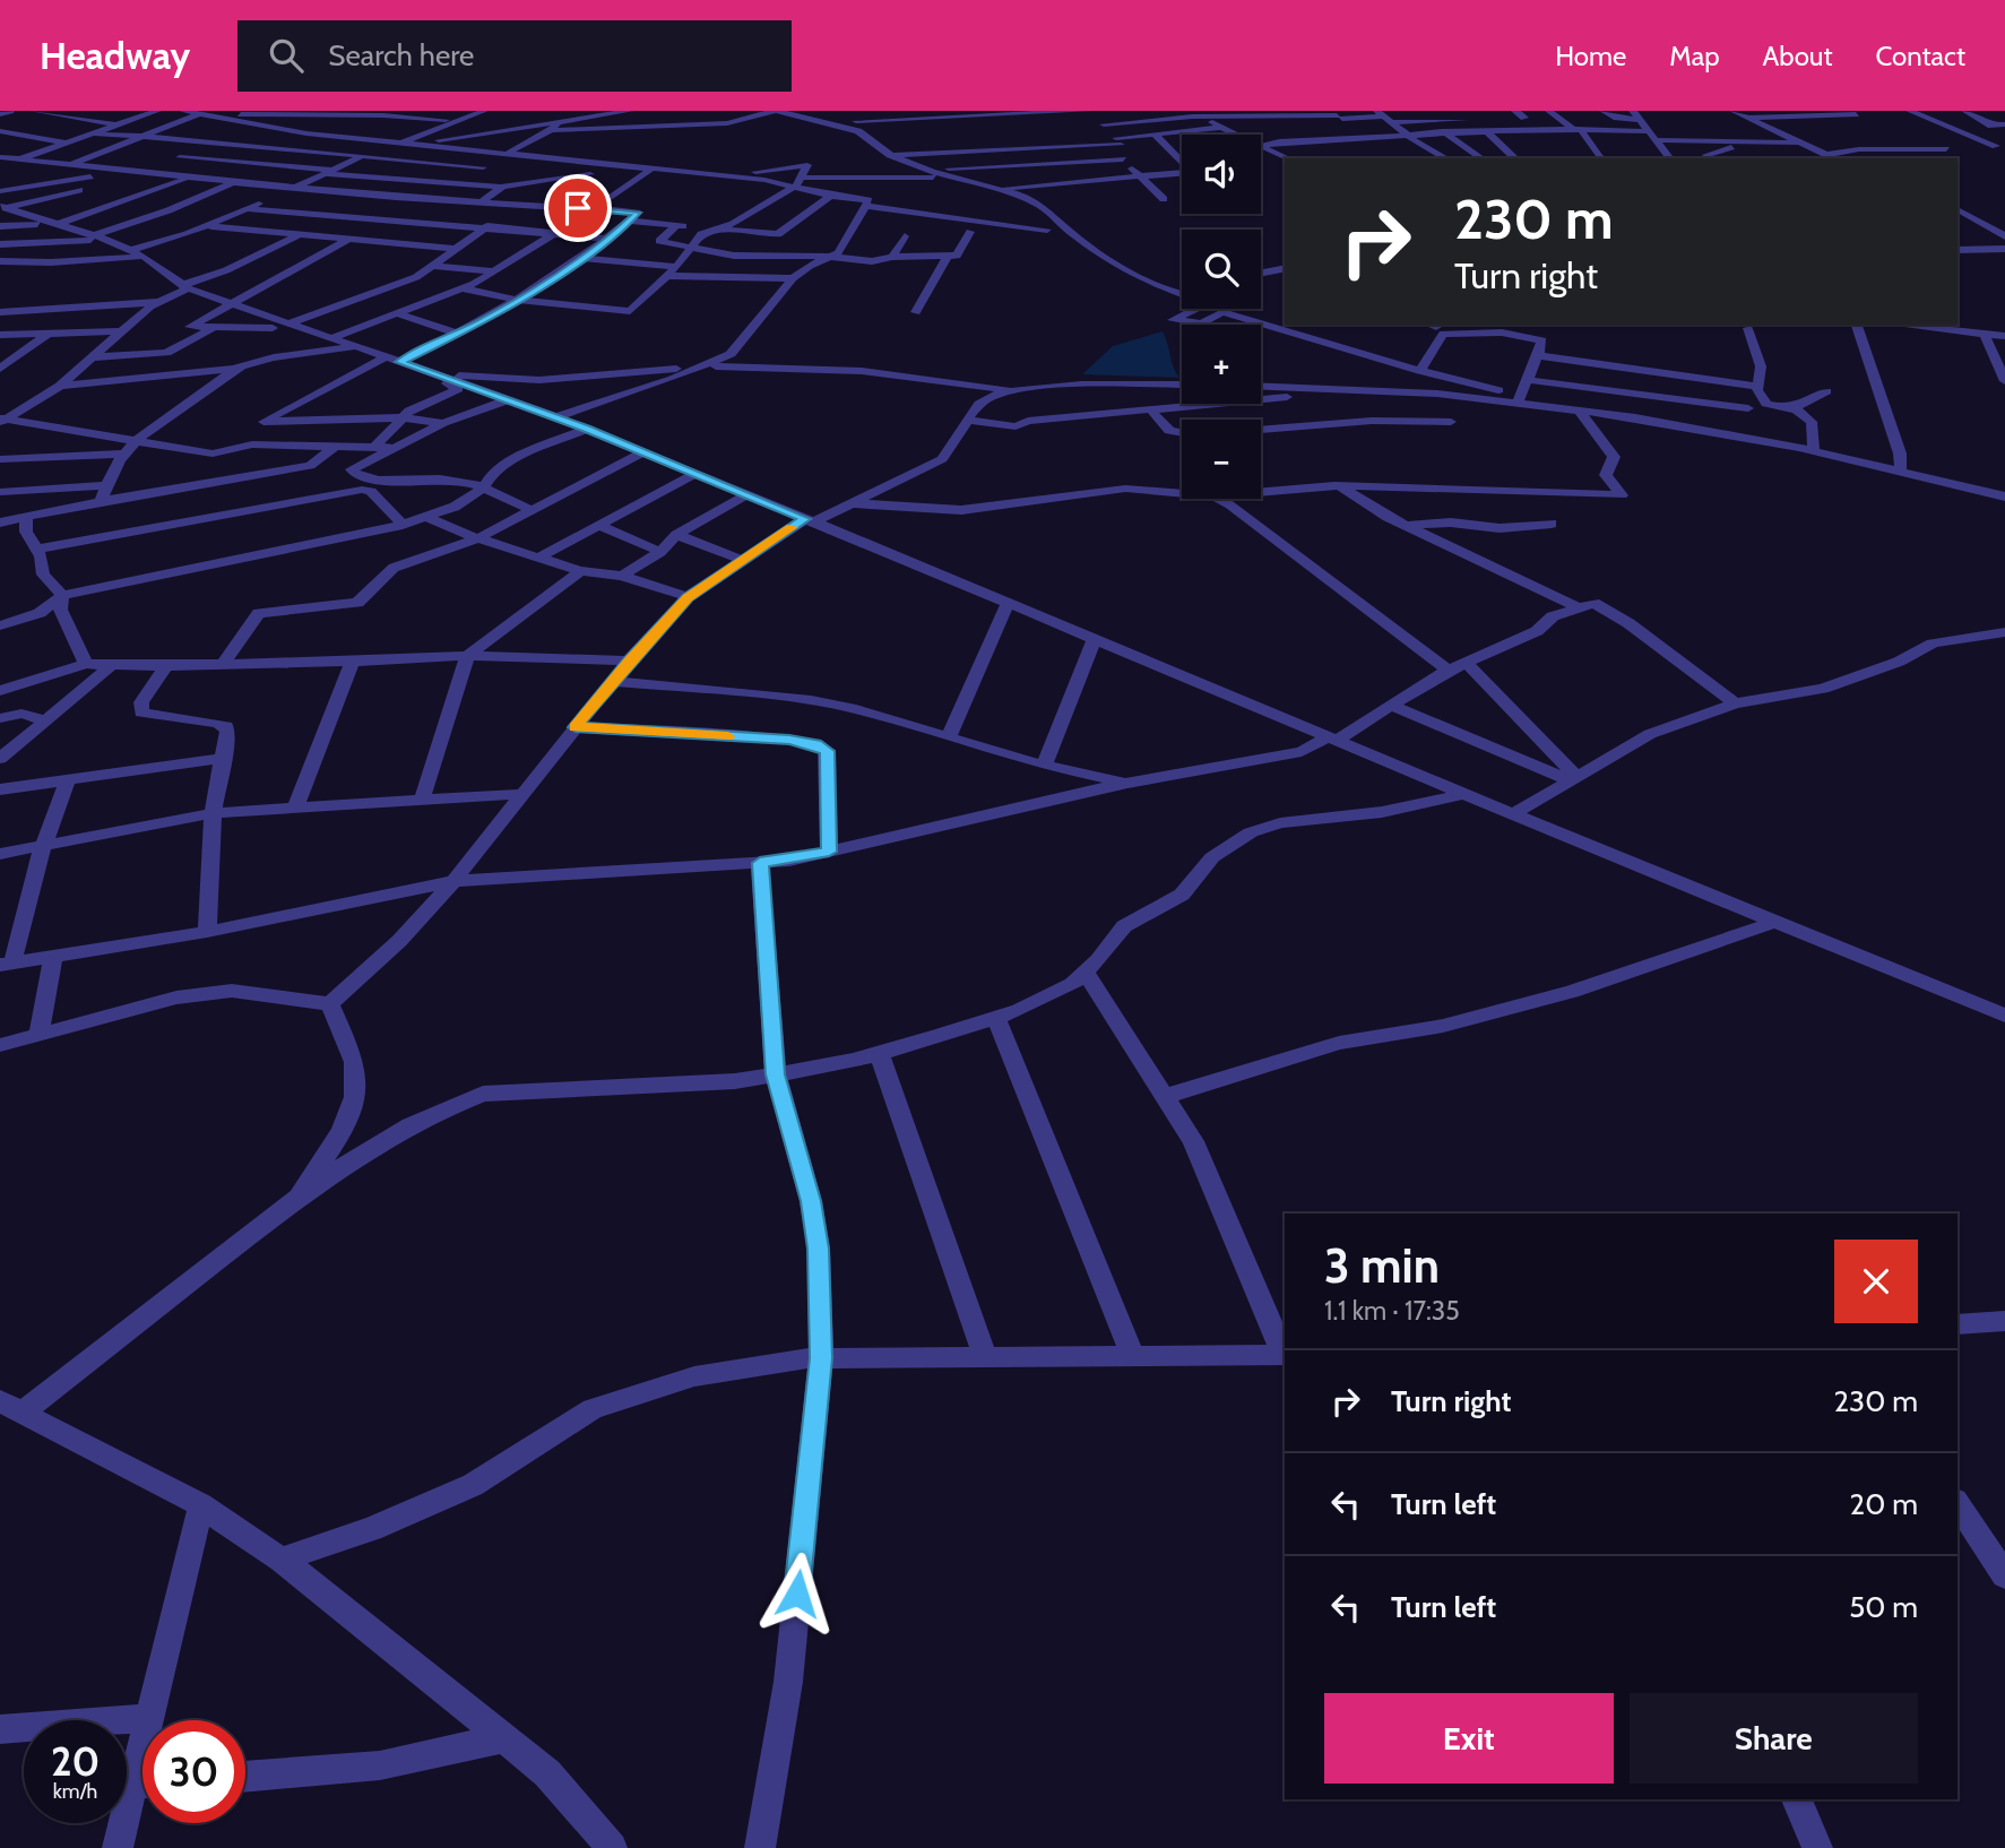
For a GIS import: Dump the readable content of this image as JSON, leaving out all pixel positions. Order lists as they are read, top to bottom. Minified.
{"page":{"header":"Headway","search":"Search here","nav":["Home","Map","About","Contact"],"map_buttons":["+","−"],"turn":["230 m","Turn right"],"heading":["3 min","1.1 km · 17:35"],"list":[{"name":"Turn right","value":"230 m"},{"name":"Turn left","value":"20 m"},{"name":"Turn left","value":"50 m"}],"buttons":["Exit","Share"],"speed":"20 km/h","limit":"30"}}
